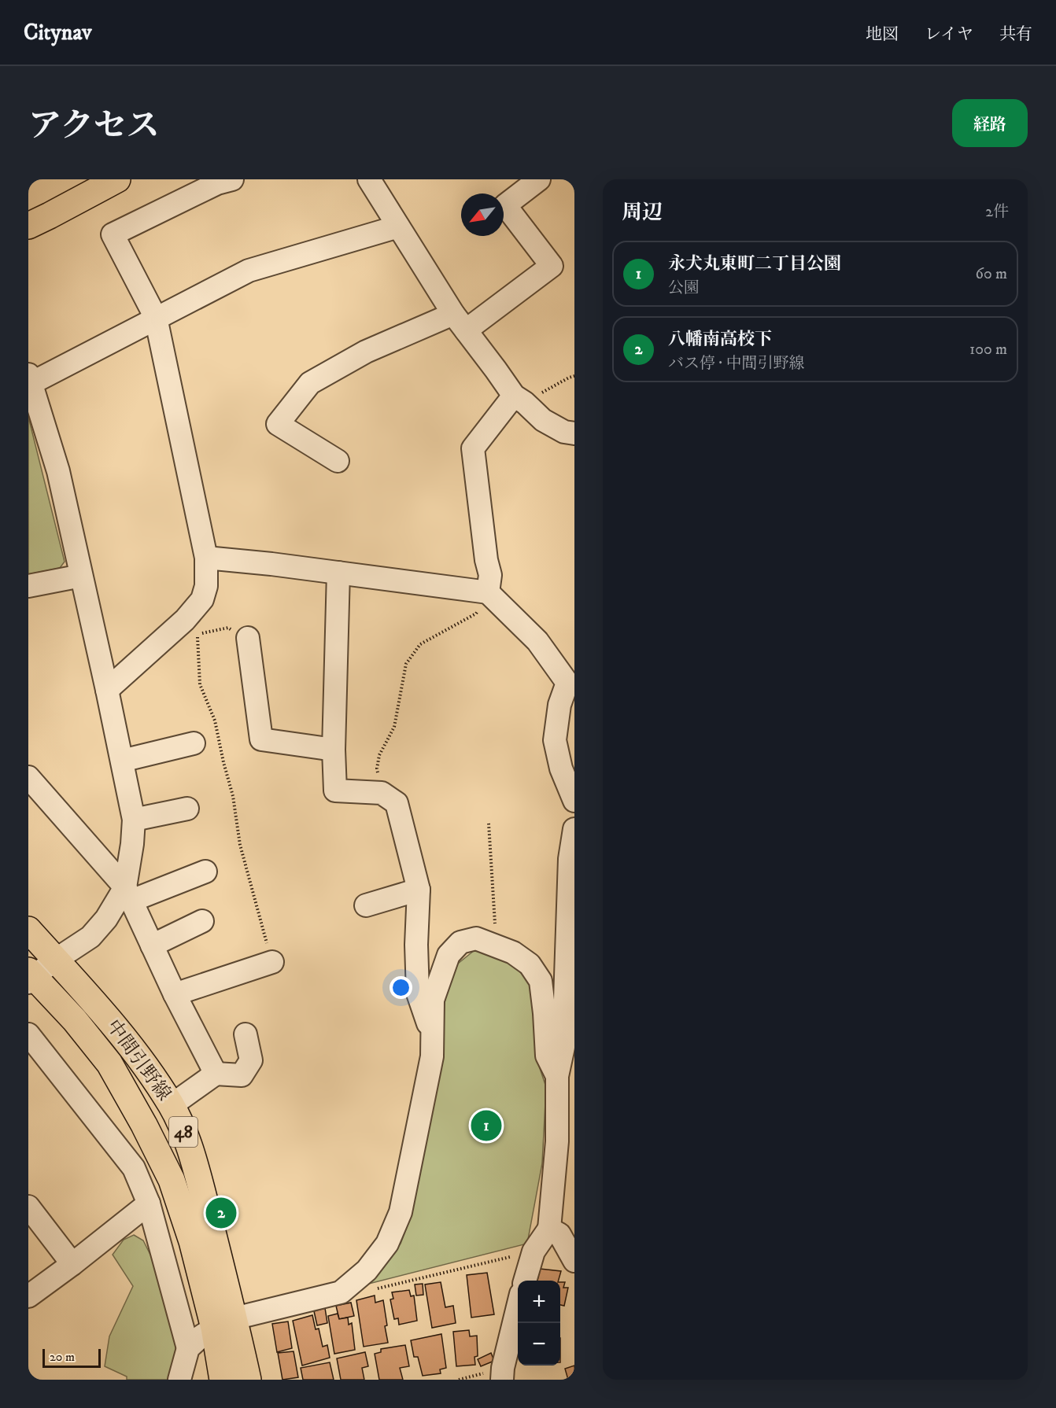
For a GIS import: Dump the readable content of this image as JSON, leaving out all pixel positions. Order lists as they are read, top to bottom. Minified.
{"streets":{"main road":["中間引野線","48"]},"scale_bar":"20 m","north":"bottom left","page":{"header":"Citynav","nav":["地図","レイヤ","共有"],"title":"アクセス","buttons":"経路","heading":["周辺","2件"],"list":[{"mark":"1","name":"永犬丸東町二丁目公園","note":"公園","value":"60 m"},{"mark":"2","name":"八幡南高校下","note":"バス停 · 中間引野線","value":"100 m"}],"pins":["1","2"],"map_buttons":["+","−"],"scale":"20 m"}}
